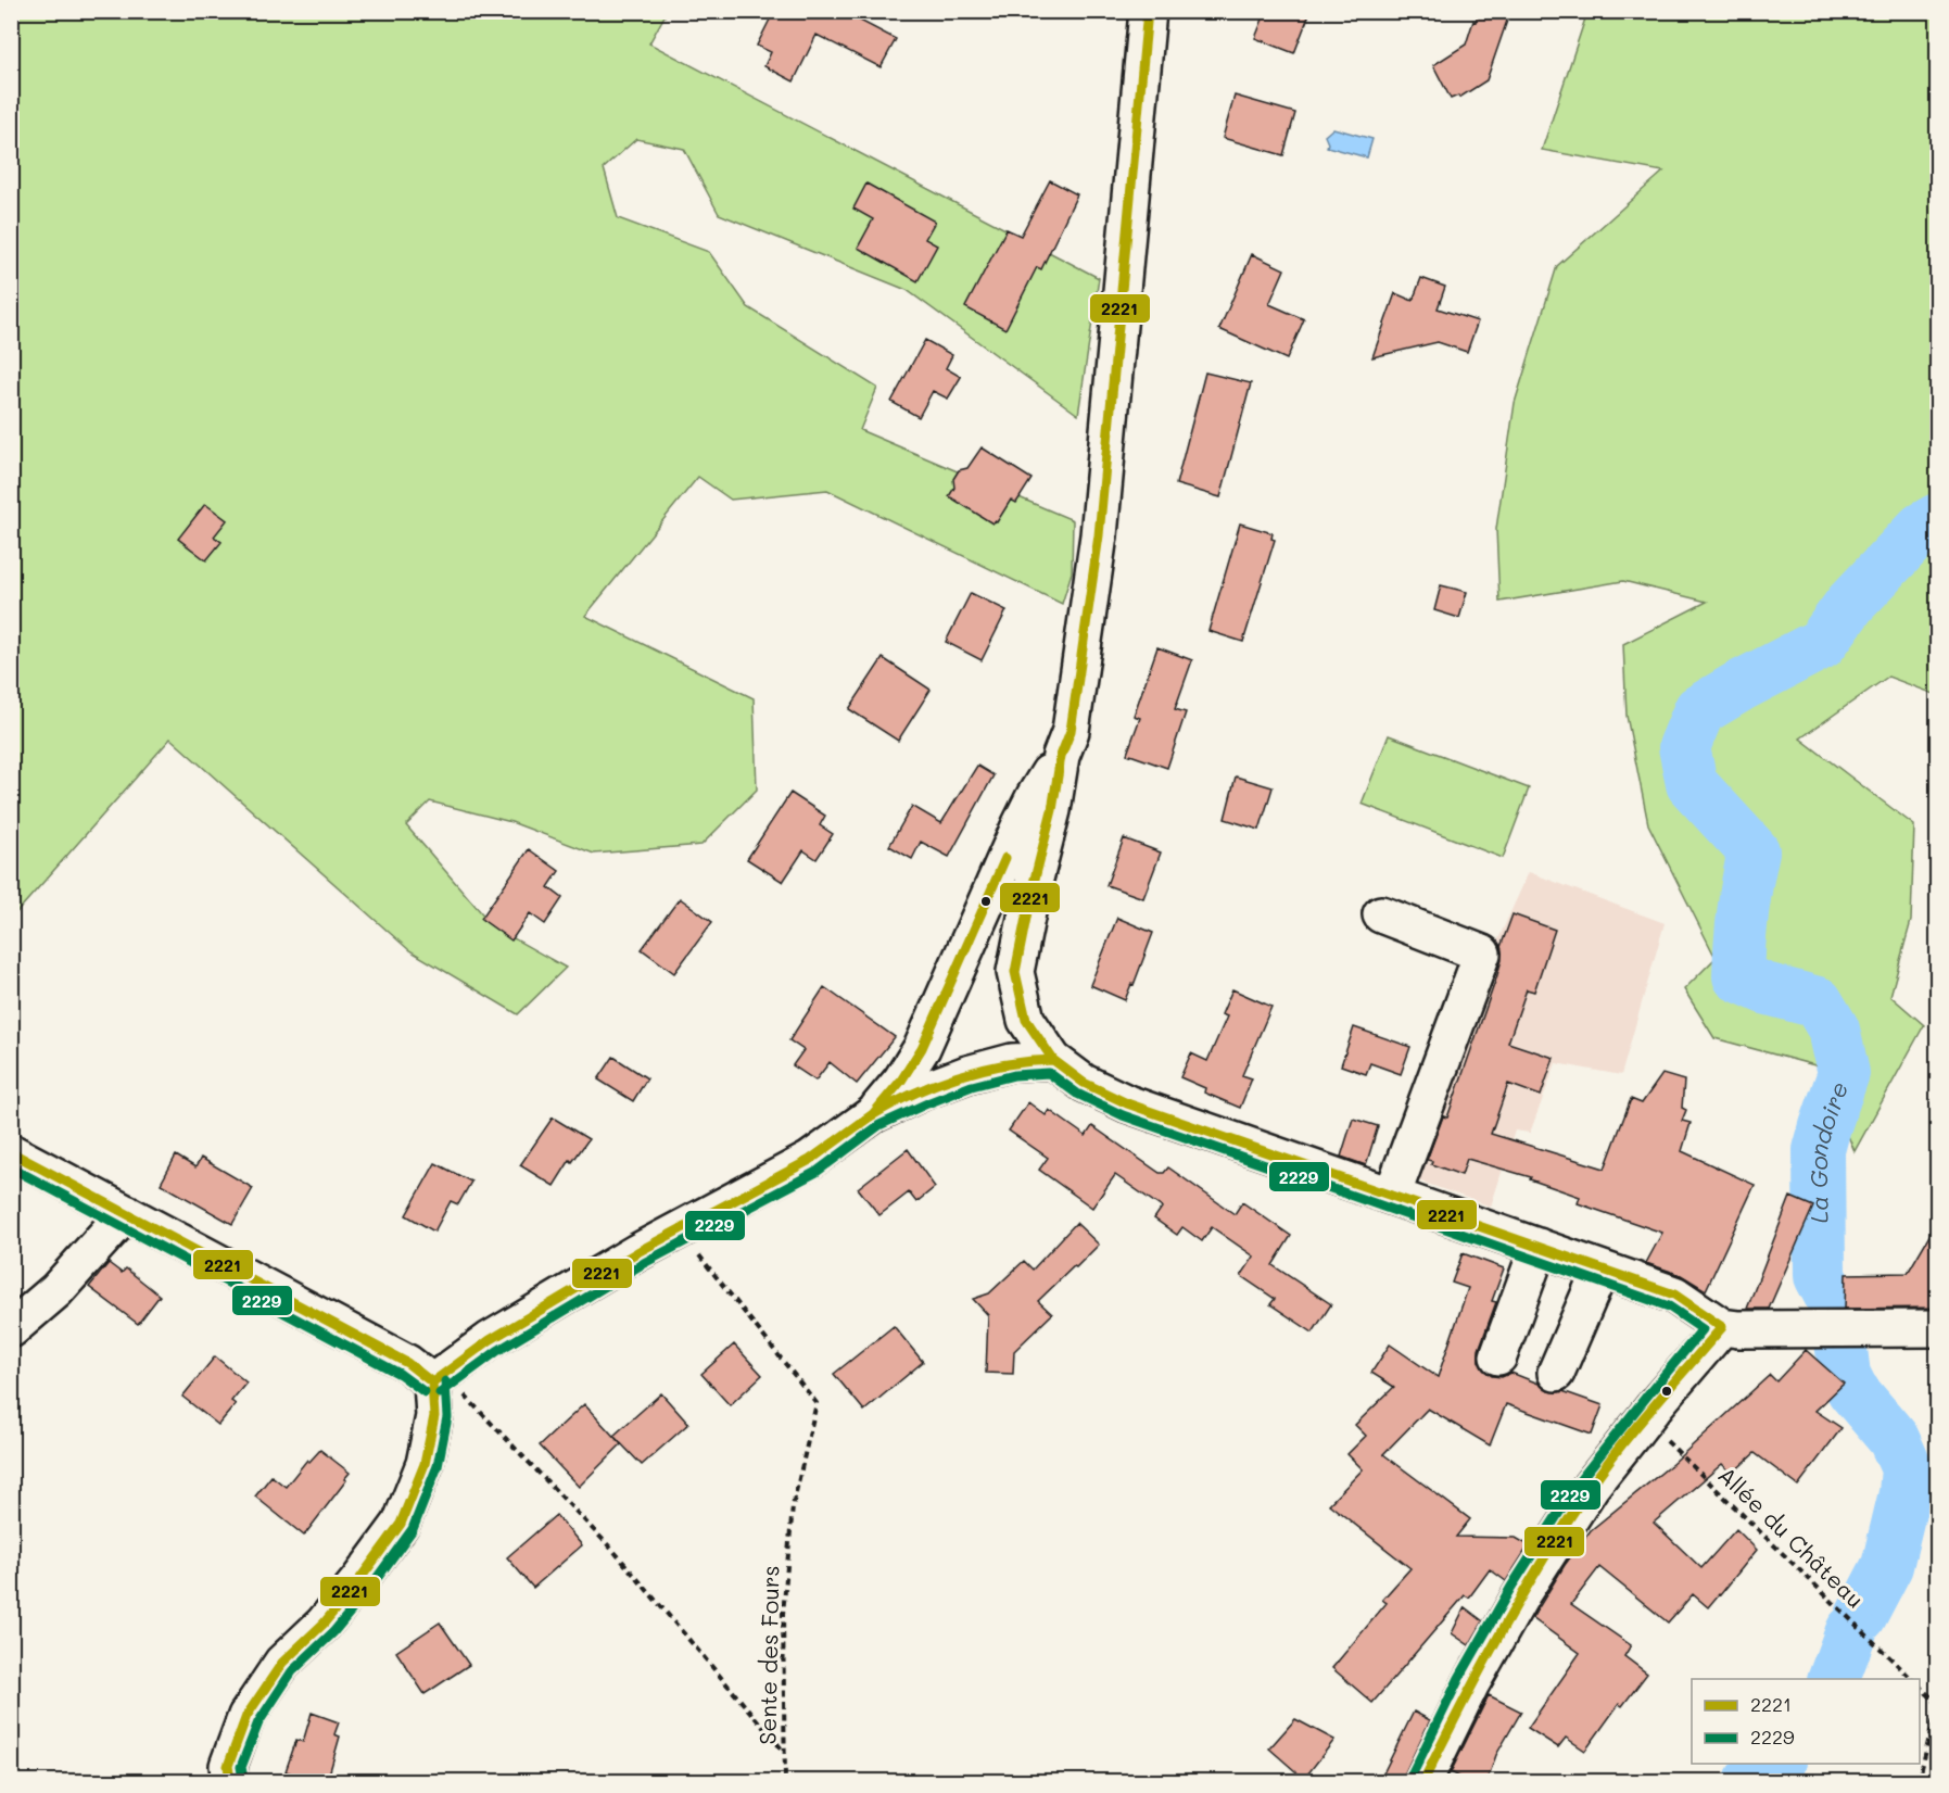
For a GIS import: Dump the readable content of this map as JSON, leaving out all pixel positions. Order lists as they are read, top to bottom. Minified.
{"streets":{"path":["Allée du Château","Sente des Fours"]},"water":["La Gondoire"],"lines":["transit line 2221","transit line 2229"],"legend":["2221","2229"]}
